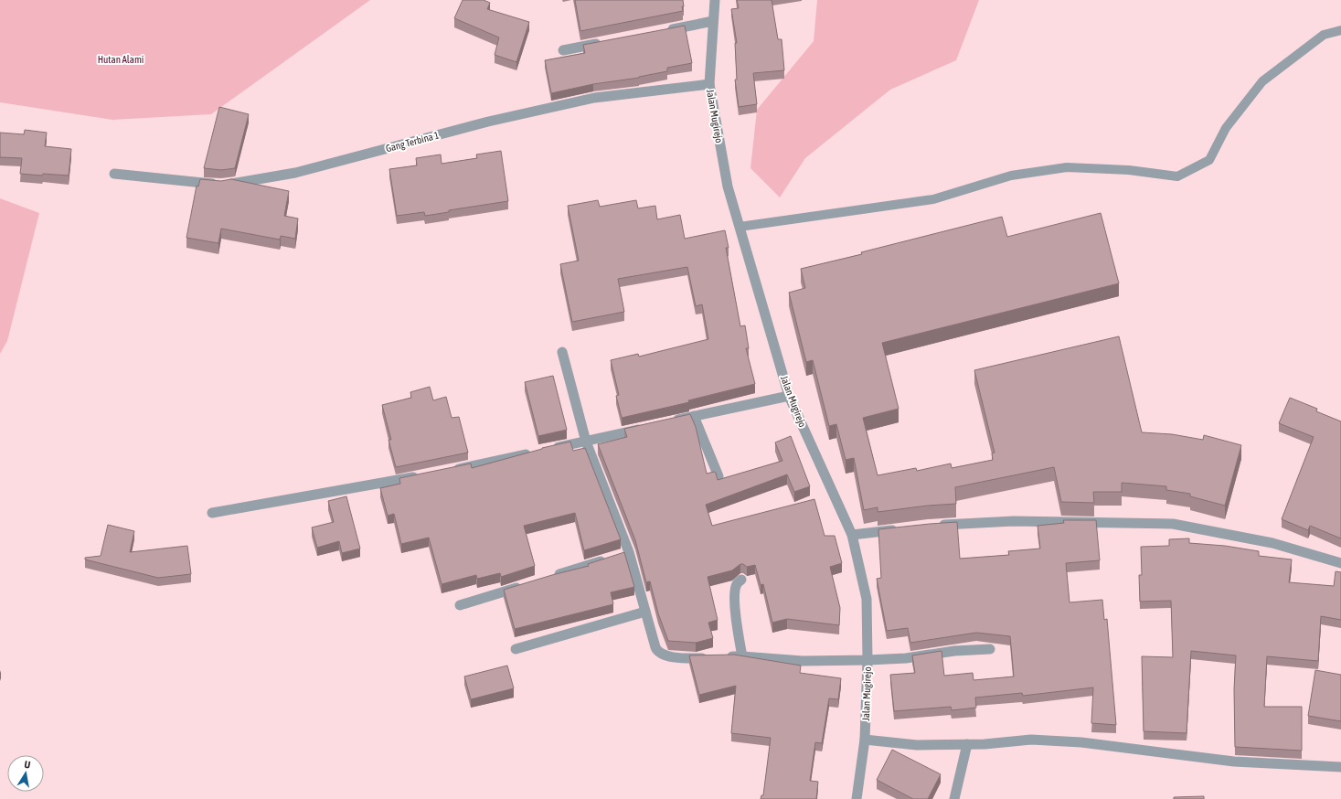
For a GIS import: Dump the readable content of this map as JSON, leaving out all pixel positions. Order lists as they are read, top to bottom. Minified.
{"streets":{"street":["Jalan Mugirejo","Gang Terbina 1"]},"crossings":[["Jalan Mugirejo","Gang Terbina 1"]],"parks":["Hutan Alami"],"north":"top"}
